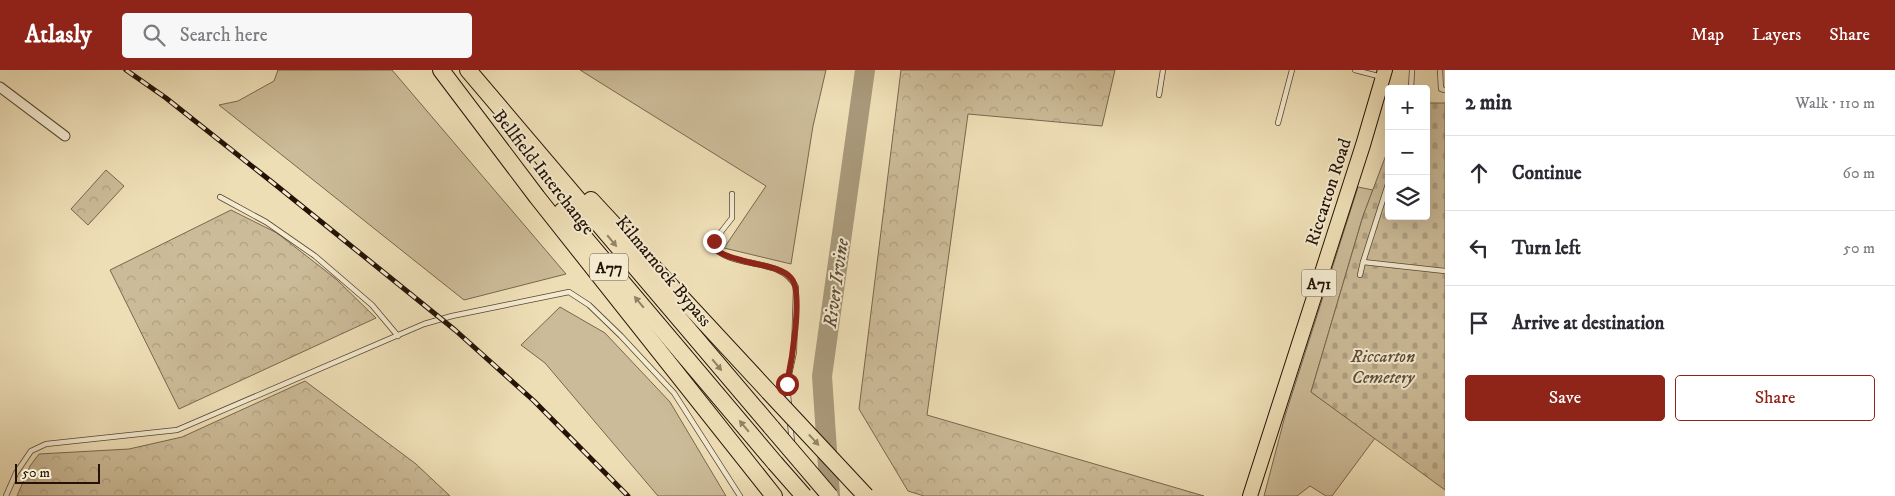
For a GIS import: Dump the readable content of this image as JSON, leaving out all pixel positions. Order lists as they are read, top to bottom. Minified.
{"streets":{"highway":["Bellfield Interchange","A77","Kilmarnock Bypass"],"main road":["Riccarton Road","A71"]},"crossings":[["Bellfield Interchange","A77"],["A77","Kilmarnock Bypass"]],"water":["River Irvine"],"parks":["Riccarton Cemetery"],"scale_bar":"50 m","page":{"header":"Atlasly","search":"Search here","nav":["Map","Layers","Share"],"heading":["2 min","Walk · 110 m"],"map_buttons":["+","−"],"list":[["Continue","60 m"],["Turn left","50 m"],"Arrive at destination"],"buttons":["Save","Share"],"scale":"50 m"}}
